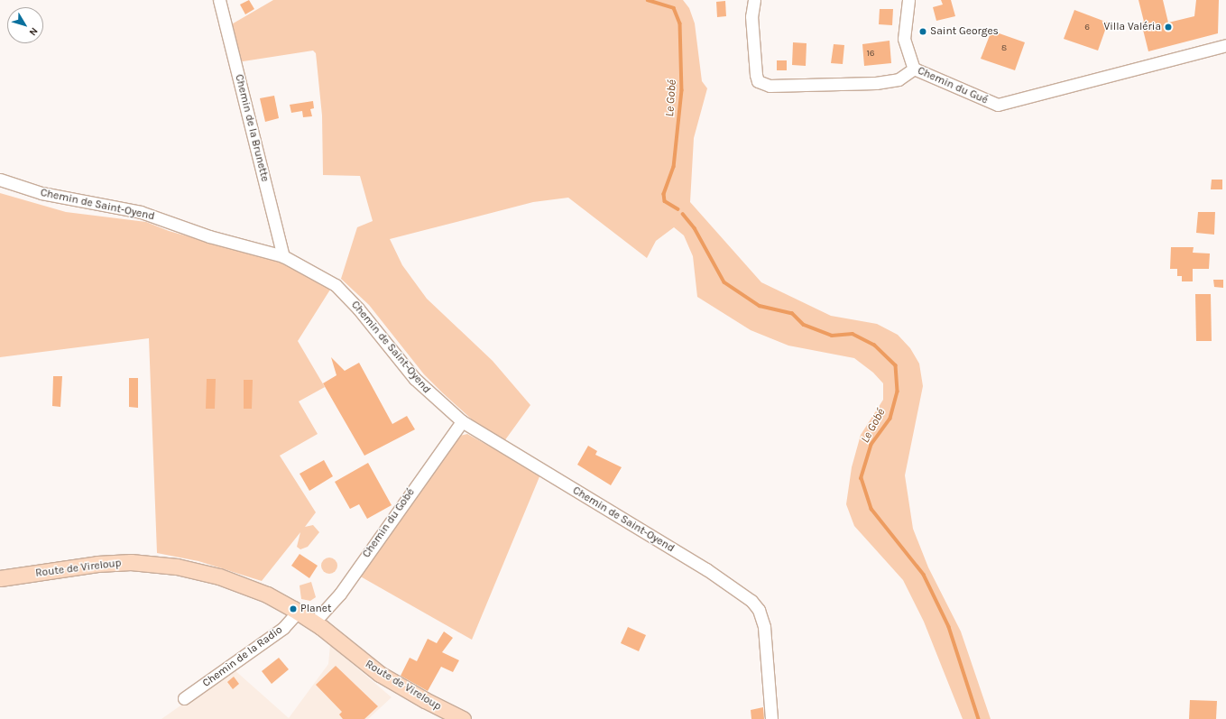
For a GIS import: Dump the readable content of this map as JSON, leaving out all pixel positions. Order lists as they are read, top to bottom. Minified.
{"streets":{"main road":["Route de Vireloup"],"street":["Chemin du Gué","Chemin de la Brunette","Chemin de Saint-Oyend","Chemin du Gobé","Chemin de la Radio"]},"crossings":[["Chemin de la Brunette","Chemin de Saint-Oyend"],["Chemin de Saint-Oyend","Chemin du Gobé"],["Chemin du Gobé","Route de Vireloup"],["Route de Vireloup","Chemin de la Radio"]],"water":["Le Gobé"],"places":["Villa Valéria","Saint Georges","Planet"],"house_numbers":["6","8","16"],"north":"bottom right"}
